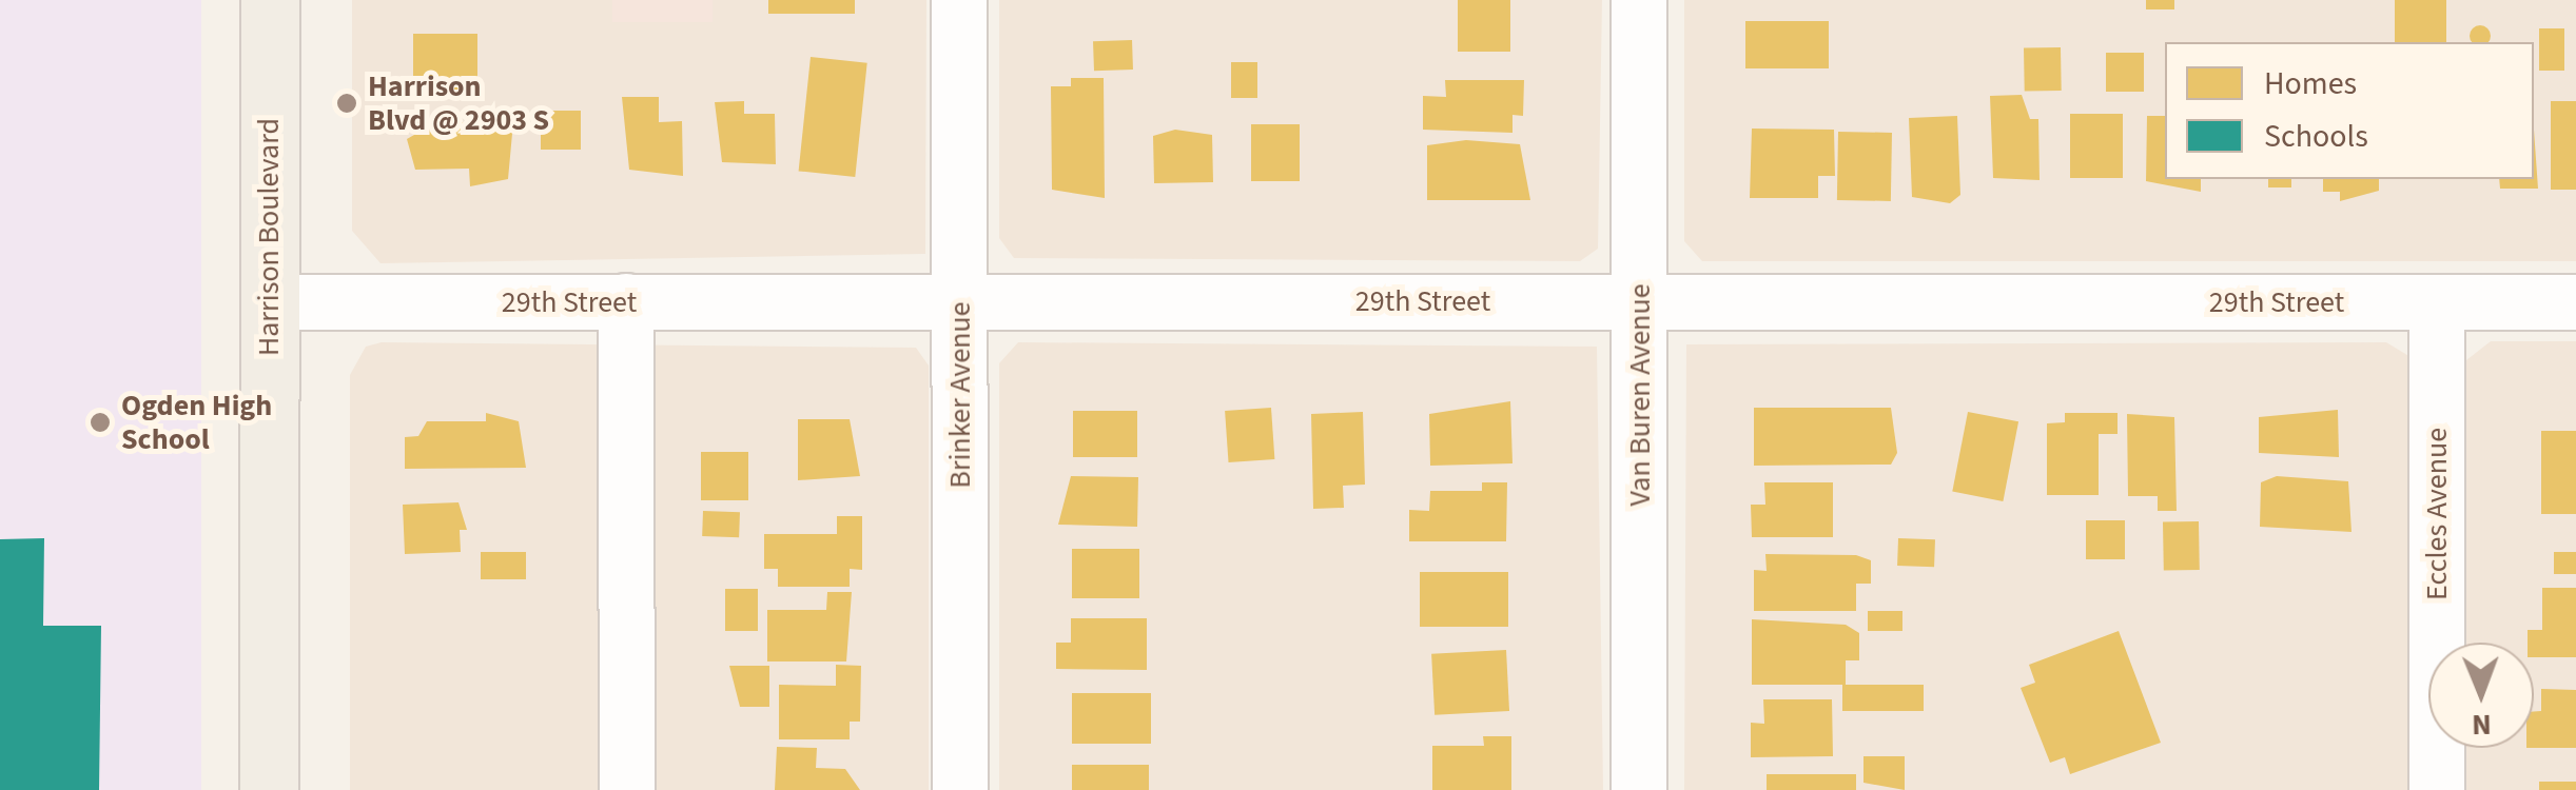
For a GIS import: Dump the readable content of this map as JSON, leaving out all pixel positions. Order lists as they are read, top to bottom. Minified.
{"streets":{"main road":["Harrison Boulevard"],"street":["29th Street","Brinker Avenue","Van Buren Avenue","Eccles Avenue"]},"crossings":[["Harrison Boulevard","29th Street"],["29th Street","Brinker Avenue"],["29th Street","Van Buren Avenue"],["29th Street","Eccles Avenue"]],"places":["Harrison Blvd @ 2903 S","Ogden High School"],"legend":["Homes","Schools"],"north":"bottom"}
